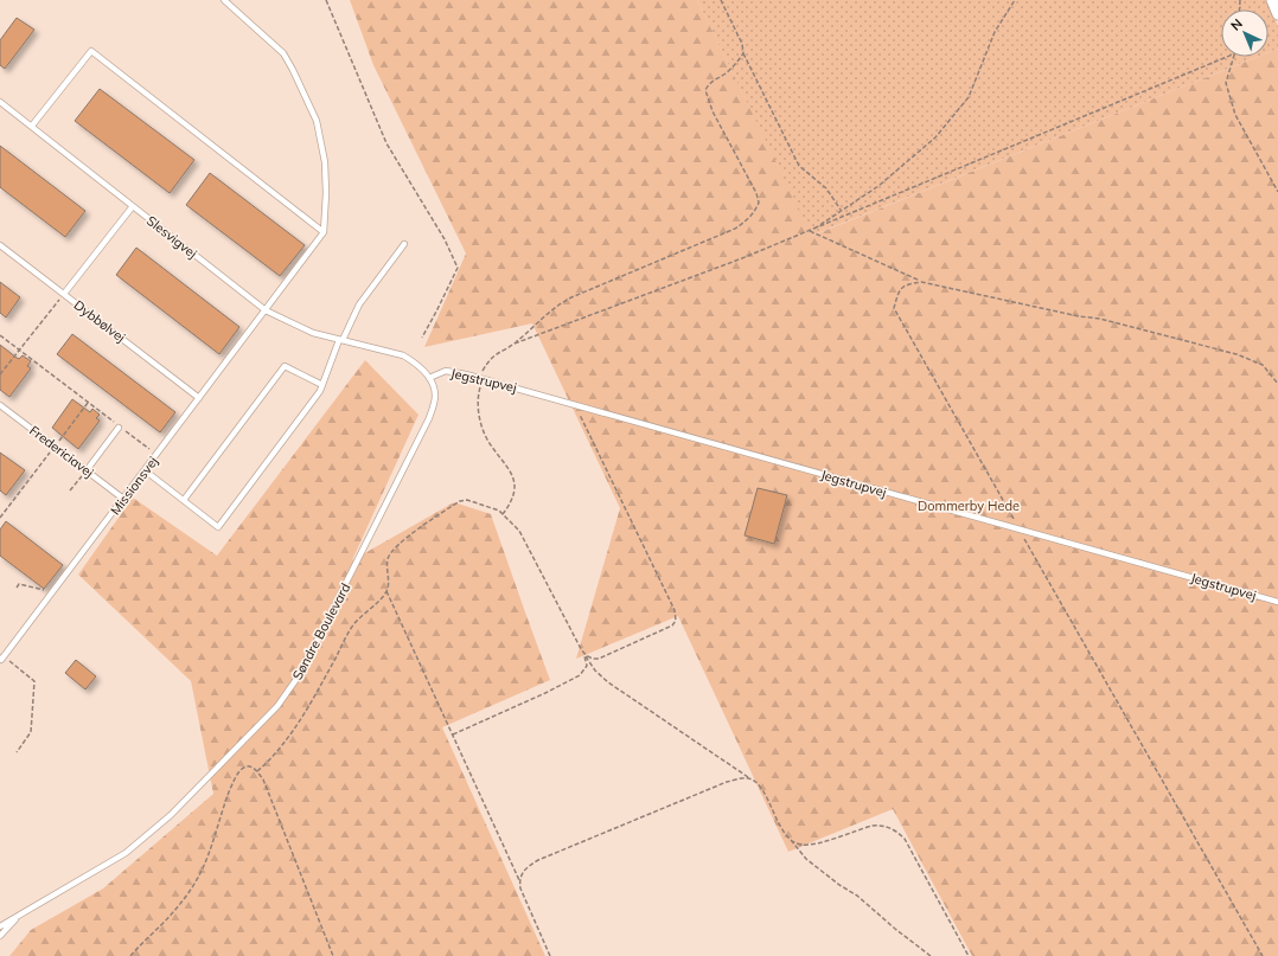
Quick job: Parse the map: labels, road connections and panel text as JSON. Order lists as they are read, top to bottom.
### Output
{
  "streets": {
    "lane": [
      "Slesvigvej",
      "Dybbølvej",
      "Jegstrupvej",
      "Fredericiavej",
      "Missionsvej",
      "Søndre Boulevard"
    ]
  },
  "crossings": [
    ["Slesvigvej", "Jegstrupvej"],
    ["Slesvigvej", "Missionsvej"],
    ["Slesvigvej", "Søndre Boulevard"],
    ["Dybbølvej", "Missionsvej"],
    ["Jegstrupvej", "Søndre Boulevard"],
    ["Fredericiavej", "Missionsvej"]
  ],
  "parks": ["Dommerby Hede"],
  "north": "top left"
}
